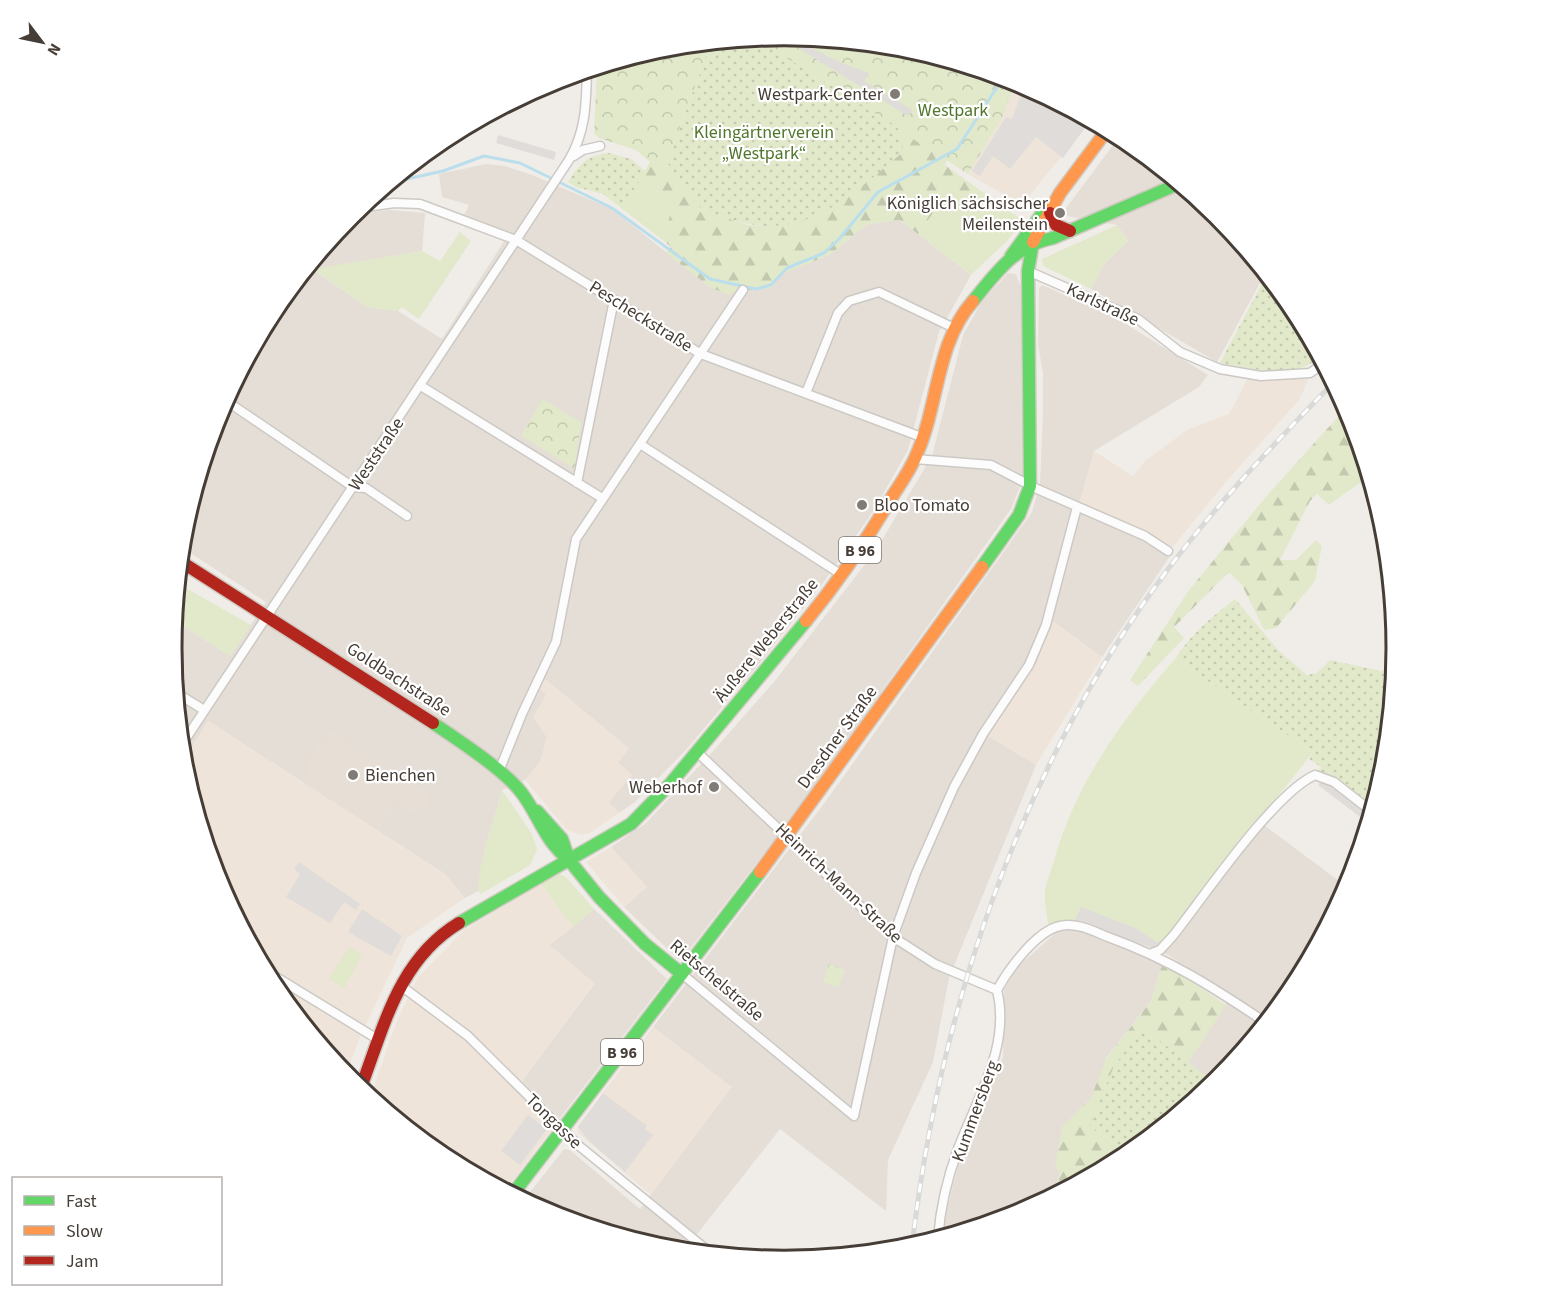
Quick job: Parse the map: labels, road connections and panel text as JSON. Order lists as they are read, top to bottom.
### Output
{
  "streets": {
    "main road": [
      "B 96",
      "Äußere Weberstraße",
      "Goldbachstraße",
      "Dresdner Straße",
      "Rietschelstraße"
    ],
    "street": [
      "Karlstraße",
      "Pescheckstraße",
      "Weststraße",
      "Heinrich-Mann-Straße",
      "Kummersberg",
      "Tongasse"
    ]
  },
  "crossings": [
    ["Karlstraße", "Dresdner Straße"],
    ["Pescheckstraße", "Weststraße"],
    ["Pescheckstraße", "Äußere Weberstraße"],
    ["Weststraße", "Goldbachstraße"],
    ["B 96", "Äußere Weberstraße"],
    ["B 96", "Dresdner Straße"],
    ["Äußere Weberstraße", "Goldbachstraße"],
    ["Äußere Weberstraße", "Dresdner Straße"],
    ["Äußere Weberstraße", "Heinrich-Mann-Straße"],
    ["Äußere Weberstraße", "Rietschelstraße"],
    ["Äußere Weberstraße", "Tongasse"],
    ["Goldbachstraße", "Rietschelstraße"],
    ["Dresdner Straße", "Heinrich-Mann-Straße"],
    ["Dresdner Straße", "Rietschelstraße"],
    ["Dresdner Straße", "Tongasse"],
    ["Heinrich-Mann-Straße", "Rietschelstraße"],
    ["Heinrich-Mann-Straße", "Kummersberg"]
  ],
  "parks": ["Westpark", "Kleingärtnerverein „Westpark“"],
  "places": [
    "Westpark-Center",
    "Königlich sächsischer Meilenstein",
    "Bloo Tomato",
    "Bienchen",
    "Weberhof"
  ],
  "legend": ["Fast", "Slow", "Jam"],
  "north": "bottom right"
}
